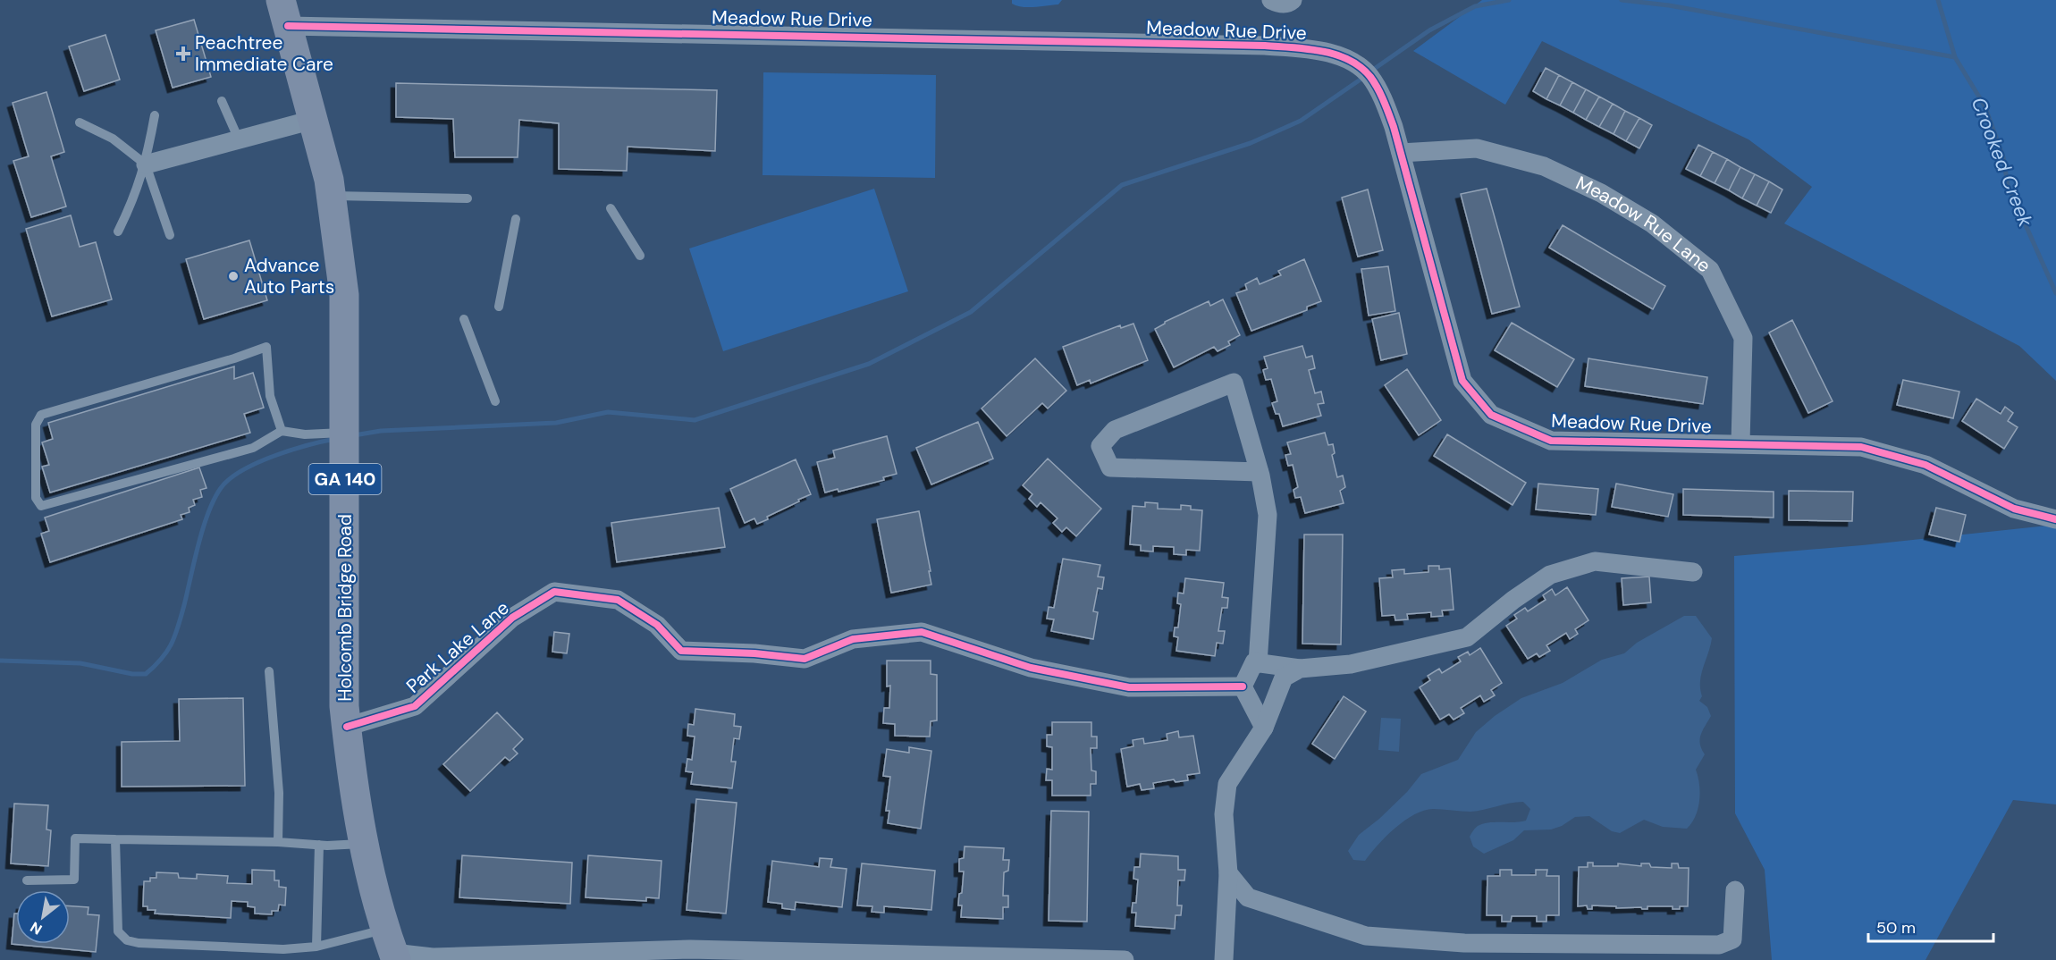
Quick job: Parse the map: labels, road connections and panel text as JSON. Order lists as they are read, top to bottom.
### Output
{
  "streets": {
    "main road": ["GA 140", "Holcomb Bridge Road"],
    "street": ["Meadow Rue Drive", "Meadow Rue Lane", "Park Lake Lane"]
  },
  "crossings": [
    ["Meadow Rue Drive", "Meadow Rue Lane"],
    ["Meadow Rue Drive", "Holcomb Bridge Road"],
    ["Holcomb Bridge Road", "Park Lake Lane"]
  ],
  "water": ["Crooked Creek"],
  "places": {
    "health": ["Peachtree Immediate Care"],
    "other": ["Advance Auto Parts"]
  },
  "scale_bar": "50 m",
  "north": "bottom left"
}
